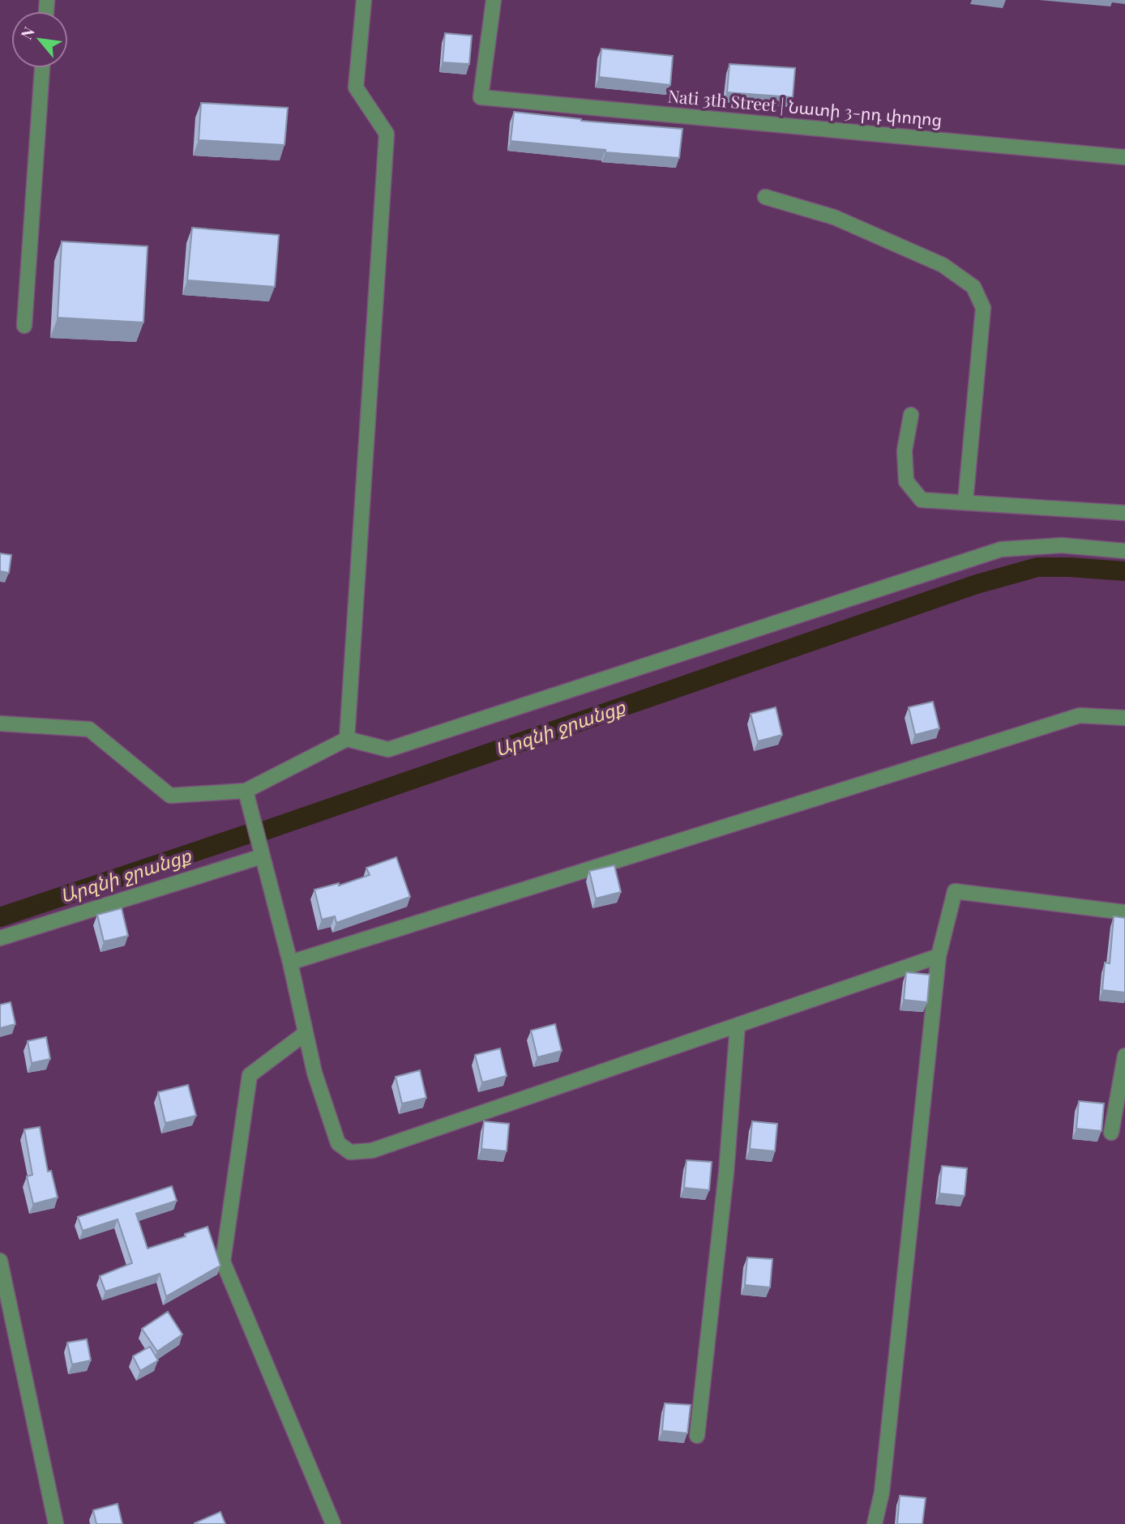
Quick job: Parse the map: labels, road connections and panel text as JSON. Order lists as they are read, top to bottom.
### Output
{
  "streets": {
    "street": ["Nati 3th Street | Նատի 3-րդ փողոց"]
  },
  "water": ["Արզնի ջրանցք"],
  "north": "top left"
}
